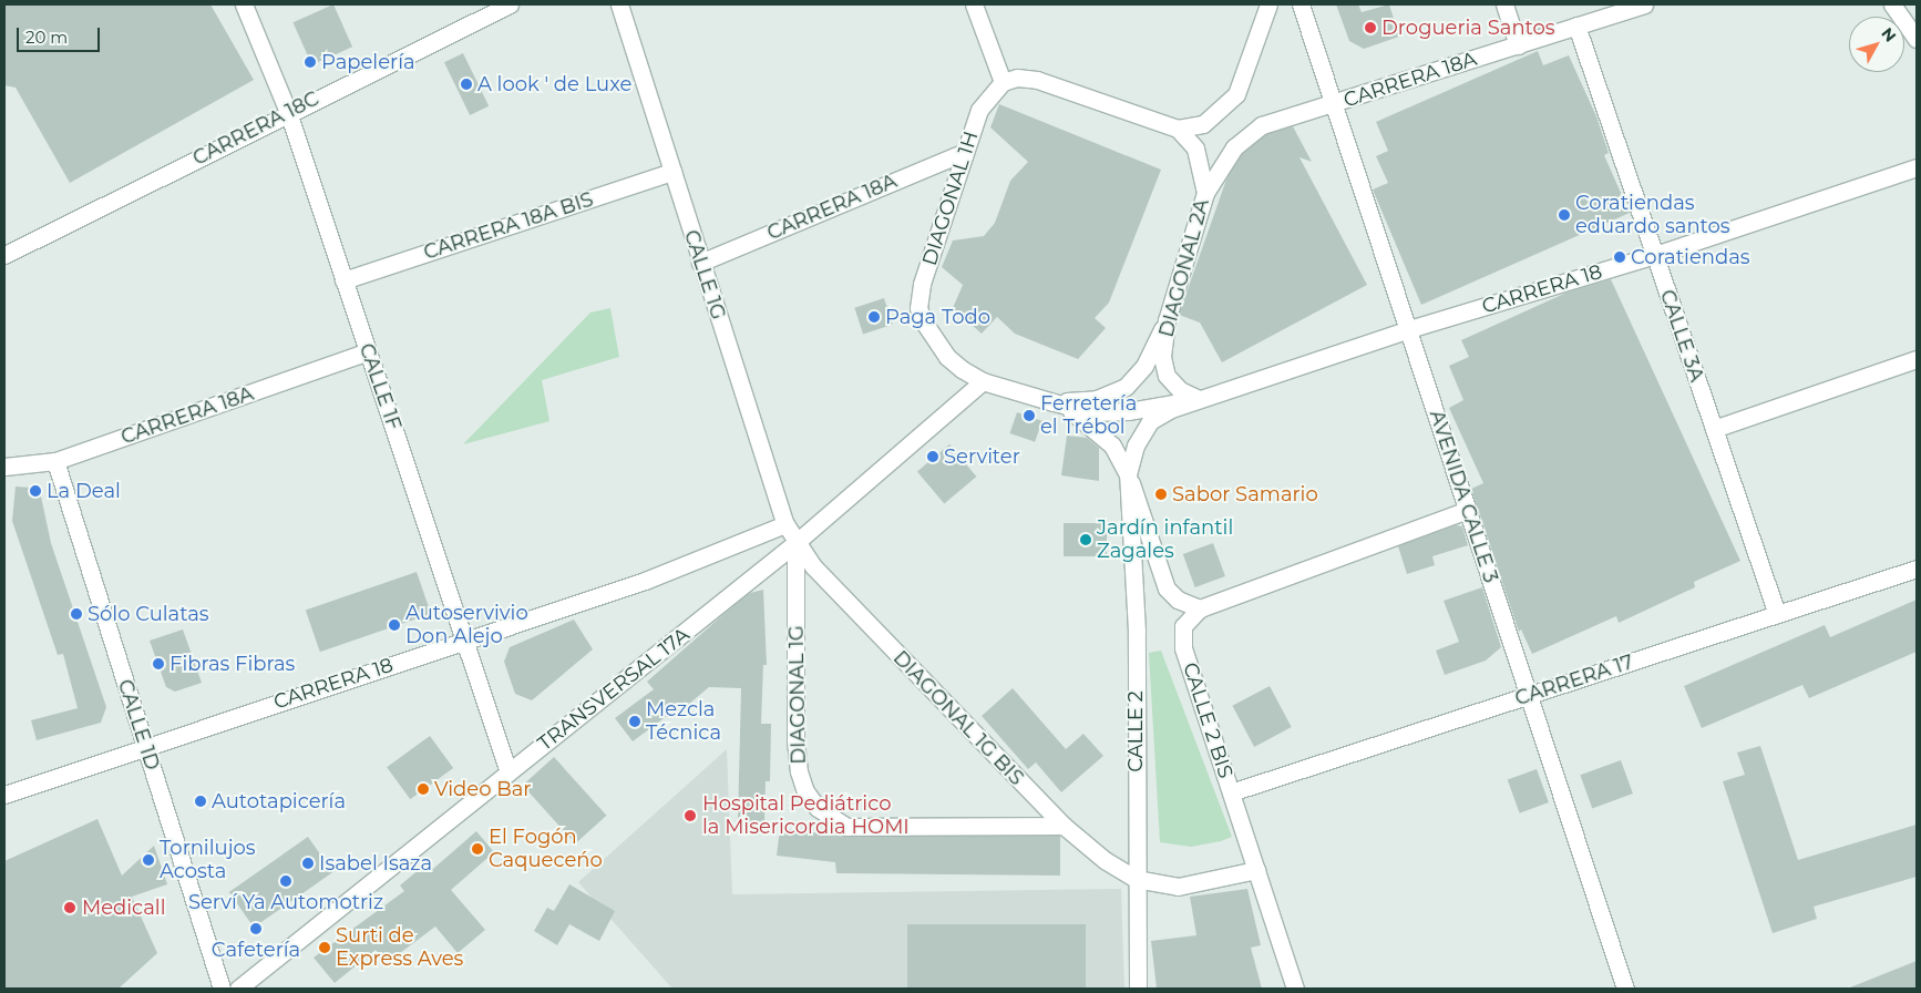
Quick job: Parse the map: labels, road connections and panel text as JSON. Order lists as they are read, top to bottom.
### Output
{
  "streets": {
    "street": [
      "CARRERA 18A",
      "CARRERA 18C",
      "DIAGONAL 1H",
      "CARRERA 18A BIS",
      "DIAGONAL 2A",
      "CALLE 1G",
      "CARRERA 18",
      "CALLE 3A",
      "CALLE 1F",
      "AVENIDA CALLE 3",
      "CARRERA 17",
      "TRANSVERSAL 17A",
      "DIAGONAL 1G",
      "DIAGONAL 1G BIS",
      "CALLE 2 BIS",
      "CALLE 1D",
      "CALLE 2"
    ]
  },
  "crossings": [
    ["CARRERA 18A", "DIAGONAL 1H"],
    ["CARRERA 18A", "DIAGONAL 2A"],
    ["CARRERA 18A", "CALLE 1G"],
    ["CARRERA 18A", "CALLE 3A"],
    ["CARRERA 18A", "CALLE 1F"],
    ["CARRERA 18A", "AVENIDA CALLE 3"],
    ["CARRERA 18A", "CALLE 1D"],
    ["CARRERA 18C", "CALLE 1F"],
    ["DIAGONAL 1H", "CARRERA 18"],
    ["CARRERA 18A BIS", "CALLE 1G"],
    ["CARRERA 18A BIS", "CALLE 1F"],
    ["DIAGONAL 2A", "CARRERA 18"],
    ["CALLE 1G", "CARRERA 18"],
    ["CALLE 1G", "TRANSVERSAL 17A"],
    ["CALLE 1G", "DIAGONAL 1G"],
    ["CALLE 1G", "DIAGONAL 1G BIS"],
    ["CARRERA 18", "CALLE 3A"],
    ["CARRERA 18", "CALLE 1F"],
    ["CARRERA 18", "AVENIDA CALLE 3"],
    ["CARRERA 18", "TRANSVERSAL 17A"],
    ["CARRERA 18", "CALLE 1D"],
    ["CARRERA 18", "CALLE 2"],
    ["CALLE 3A", "CARRERA 17"],
    ["CALLE 1F", "TRANSVERSAL 17A"],
    ["AVENIDA CALLE 3", "CARRERA 17"],
    ["CARRERA 17", "CALLE 2 BIS"],
    ["TRANSVERSAL 17A", "DIAGONAL 1G"],
    ["TRANSVERSAL 17A", "DIAGONAL 1G BIS"],
    ["DIAGONAL 1G", "DIAGONAL 1G BIS"],
    ["DIAGONAL 1G BIS", "CALLE 2 BIS"],
    ["DIAGONAL 1G BIS", "CALLE 2"]
  ],
  "places": [
    "Drogueria Santos",
    "Papelería",
    "A look ' de Luxe",
    "Coratiendas eduardo santos",
    "Coratiendas",
    "Paga Todo",
    "Ferretería el Trébol",
    "Serviter",
    "La Deal",
    "Sabor Samario",
    "Jardín infantil Zagales",
    "Sólo Culatas",
    "Autoservivio Don Alejo",
    "Fibras Fibras",
    "Mezcla Técnica",
    "Video Bar",
    "Autotapicería",
    "Hospital Pediátrico la Misericordia HOMI",
    "El Fogón Caqueceńo",
    "Tornilujos Acosta",
    "Isabel Isaza",
    "Serví Ya Automotriz",
    "Medicall",
    "Cafetería",
    "Surti de Express Aves"
  ],
  "scale_bar": "20 m",
  "north": "top right"
}
